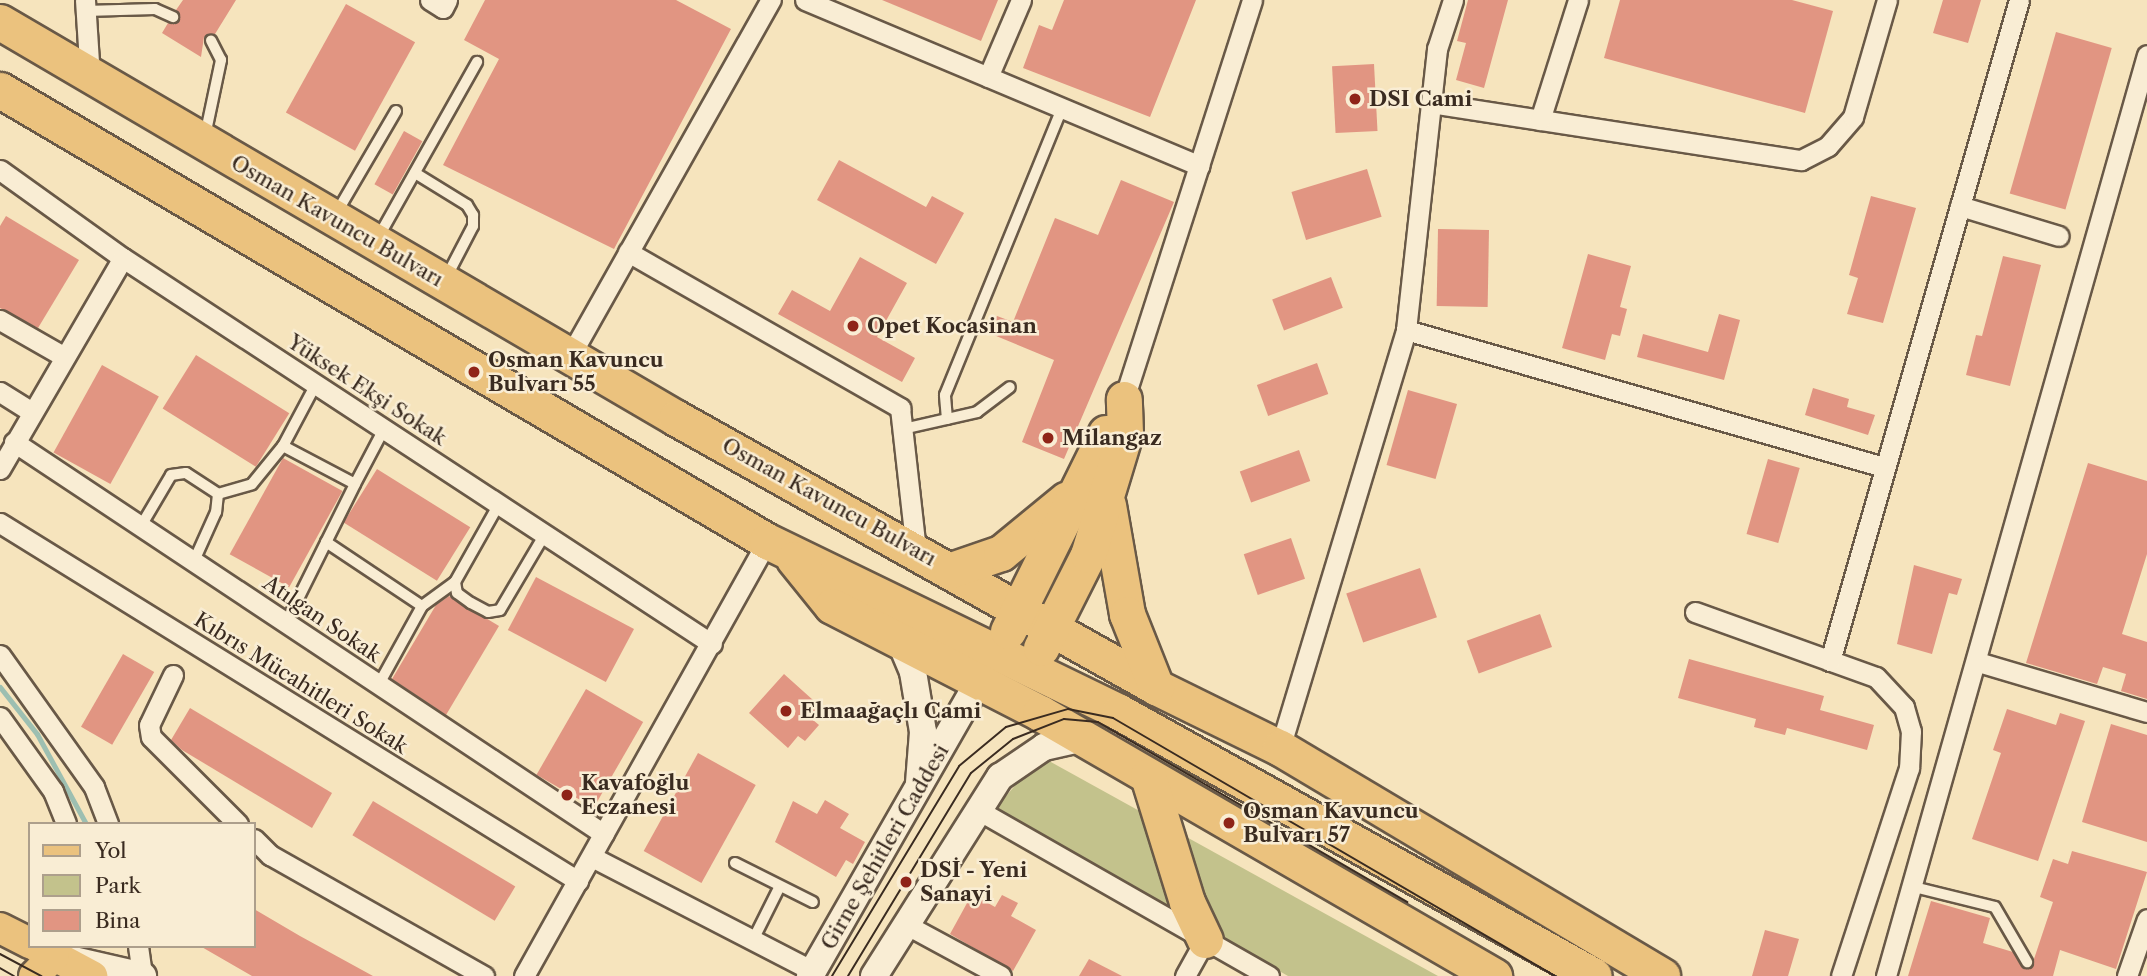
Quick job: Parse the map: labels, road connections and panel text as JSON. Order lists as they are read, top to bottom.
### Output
{
  "streets": {
    "highway": ["Osman Kavuncu Bulvarı"],
    "street": [
      "Yüksek Ekşi Sokak",
      "Atılgan Sokak",
      "Kıbrıs Mücahitleri Sokak",
      "Girne Şehitleri Caddesi"
    ]
  },
  "places": [
    "DSI Cami",
    "Opet Kocasinan",
    "Osman Kavuncu Bulvarı 55",
    "Milangaz",
    "Elmaağaçlı Cami",
    "Kavafoğlu Eczanesi",
    "Osman Kavuncu Bulvarı 57",
    "DSİ - Yeni Sanayi"
  ],
  "legend": ["Yol", "Park", "Bina"]
}
